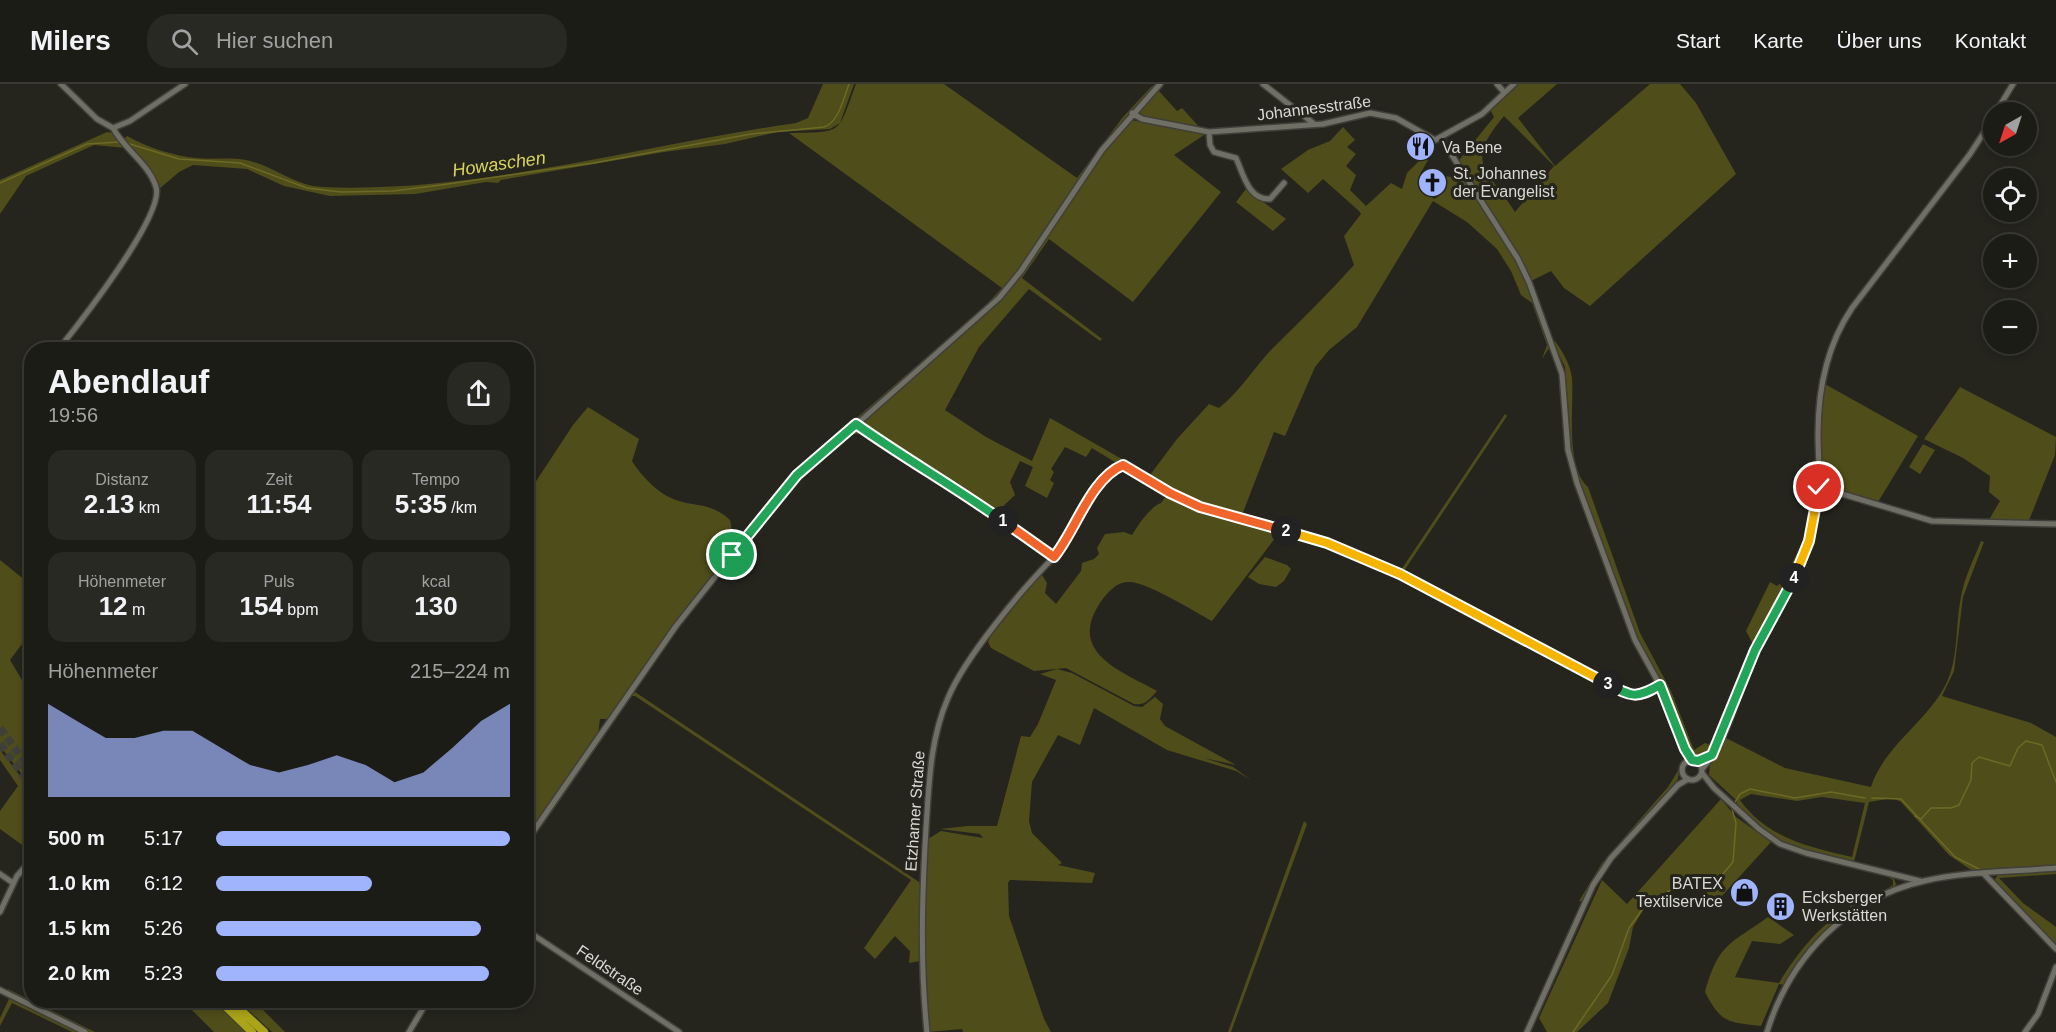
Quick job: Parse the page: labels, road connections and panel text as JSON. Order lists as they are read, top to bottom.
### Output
{
  "streets": {
    "street": ["Johannesstraße", "Etzhamer Straße", "Feldstraße"]
  },
  "water": ["Howaschen"],
  "places": {
    "restaurant": ["Va Bene"],
    "church": ["St. Johannes der Evangelist"],
    "shop": ["BATEX Textilservice"],
    "building": ["Ecksberger Werkstätten"]
  },
  "north": "bottom left",
  "page": {
    "header": "Milers",
    "search": "Hier suchen",
    "nav": [
      "Start",
      "Karte",
      "Über uns",
      "Kontakt"
    ],
    "map_buttons": ["+", "−"],
    "heading": ["Abendlauf", "19:56"],
    "stats": [
      ["Distanz", "2.13 km"],
      ["Zeit", "11:54"],
      ["Tempo", "5:35 /km"],
      ["Höhenmeter", "12 m"],
      ["Puls", "154 bpm"],
      ["kcal", "130"]
    ],
    "pins": [
      "1",
      "2",
      "4",
      "3"
    ],
    "chart": ["Höhenmeter", "215–224 m"],
    "list": [
      {
        "name": "500 m",
        "note": "5:17"
      },
      {
        "name": "1.0 km",
        "note": "6:12"
      },
      {
        "name": "1.5 km",
        "note": "5:26"
      },
      {
        "name": "2.0 km",
        "note": "5:23"
      }
    ]
  }
}
